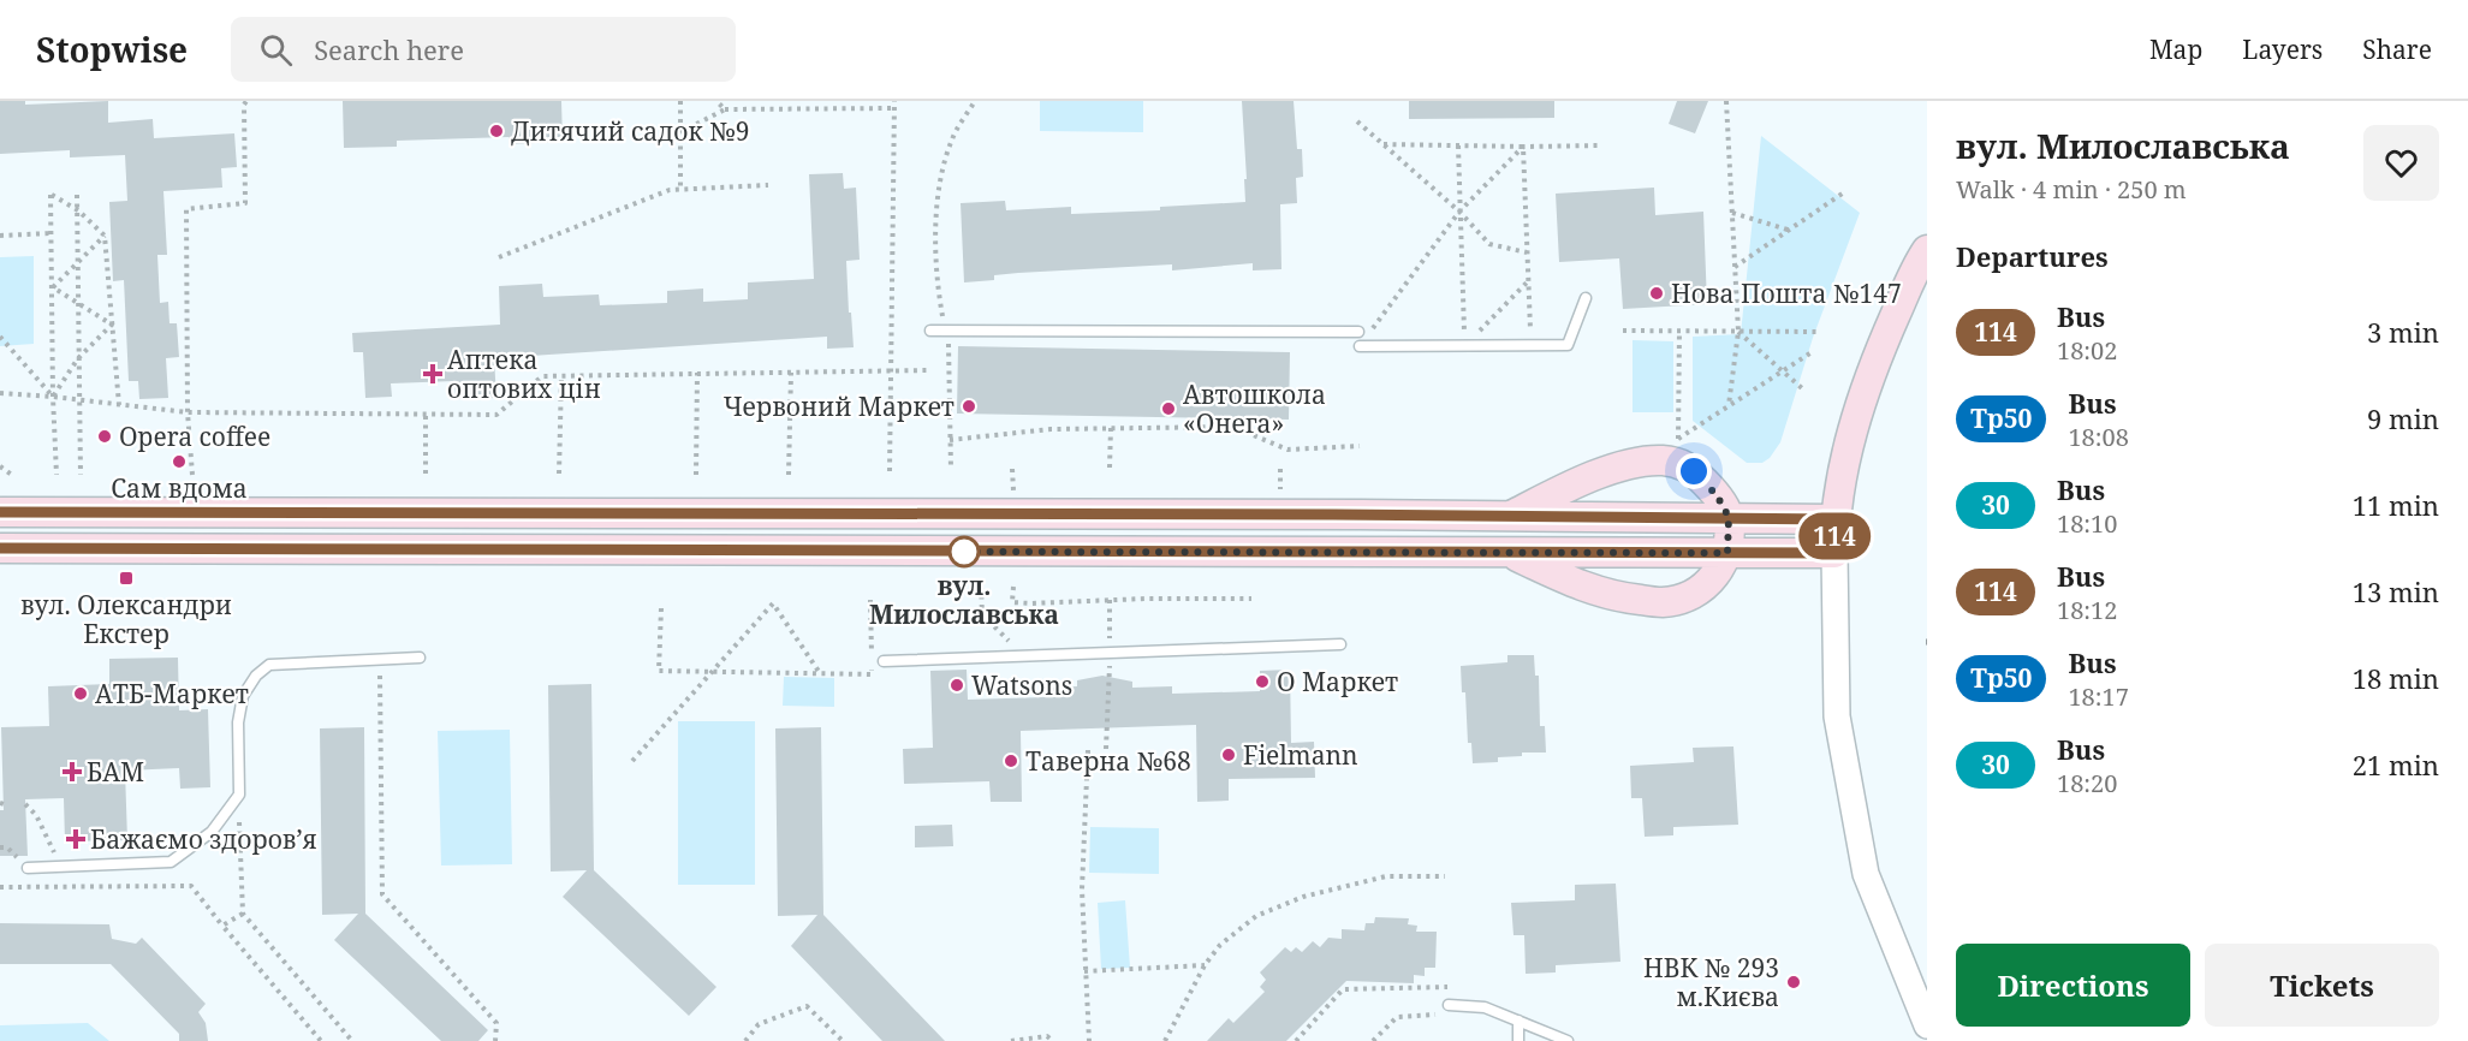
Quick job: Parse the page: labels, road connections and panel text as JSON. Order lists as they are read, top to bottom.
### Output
{
  "places": {
    "other": [
      "Дитячий садок №9",
      "Нова Пошта №147",
      "Червоний Маркет",
      "Автошкола «Онега»",
      "Opera coffee",
      "Сам вдома",
      "вул. Милославська",
      "О Маркет",
      "Watsons",
      "АТБ-Маркет",
      "Fielmann",
      "Таверна №68",
      "НВК № 293 м.Києва"
    ],
    "health": ["Аптека оптових цін", "БАМ", "Бажаємо здоровʼя"],
    "transit": ["вул. Олександри Екстер"]
  },
  "lines": ["bus line 114"],
  "page": {
    "header": "Stopwise",
    "search": "Search here",
    "nav": ["Map", "Layers", "Share"],
    "on_map": "114",
    "heading": [
      ["вул. Милославська", "Walk · 4 min · 250 m"],
      "Departures"
    ],
    "list": [
      {
        "mark": "114",
        "name": "Bus",
        "note": "18:02",
        "value": "3 min"
      },
      {
        "mark": "Тр50",
        "name": "Bus",
        "note": "18:08",
        "value": "9 min"
      },
      {
        "mark": "30",
        "name": "Bus",
        "note": "18:10",
        "value": "11 min"
      },
      {
        "mark": "114",
        "name": "Bus",
        "note": "18:12",
        "value": "13 min"
      },
      {
        "mark": "Тр50",
        "name": "Bus",
        "note": "18:17",
        "value": "18 min"
      },
      {
        "mark": "30",
        "name": "Bus",
        "note": "18:20",
        "value": "21 min"
      }
    ],
    "buttons": ["Directions", "Tickets"]
  }
}
